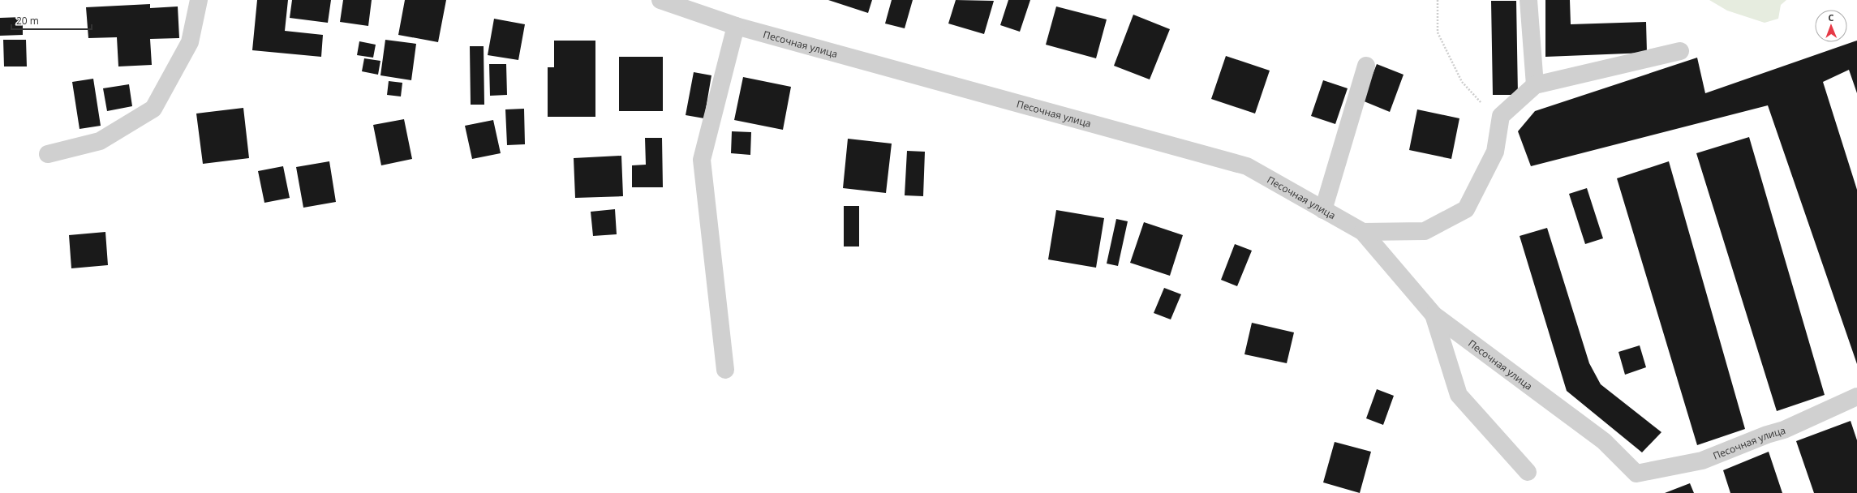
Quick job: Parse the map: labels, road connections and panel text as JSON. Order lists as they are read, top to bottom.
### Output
{
  "streets": {
    "street": ["Песочная улица"]
  },
  "scale_bar": "20 m",
  "north": "top"
}
